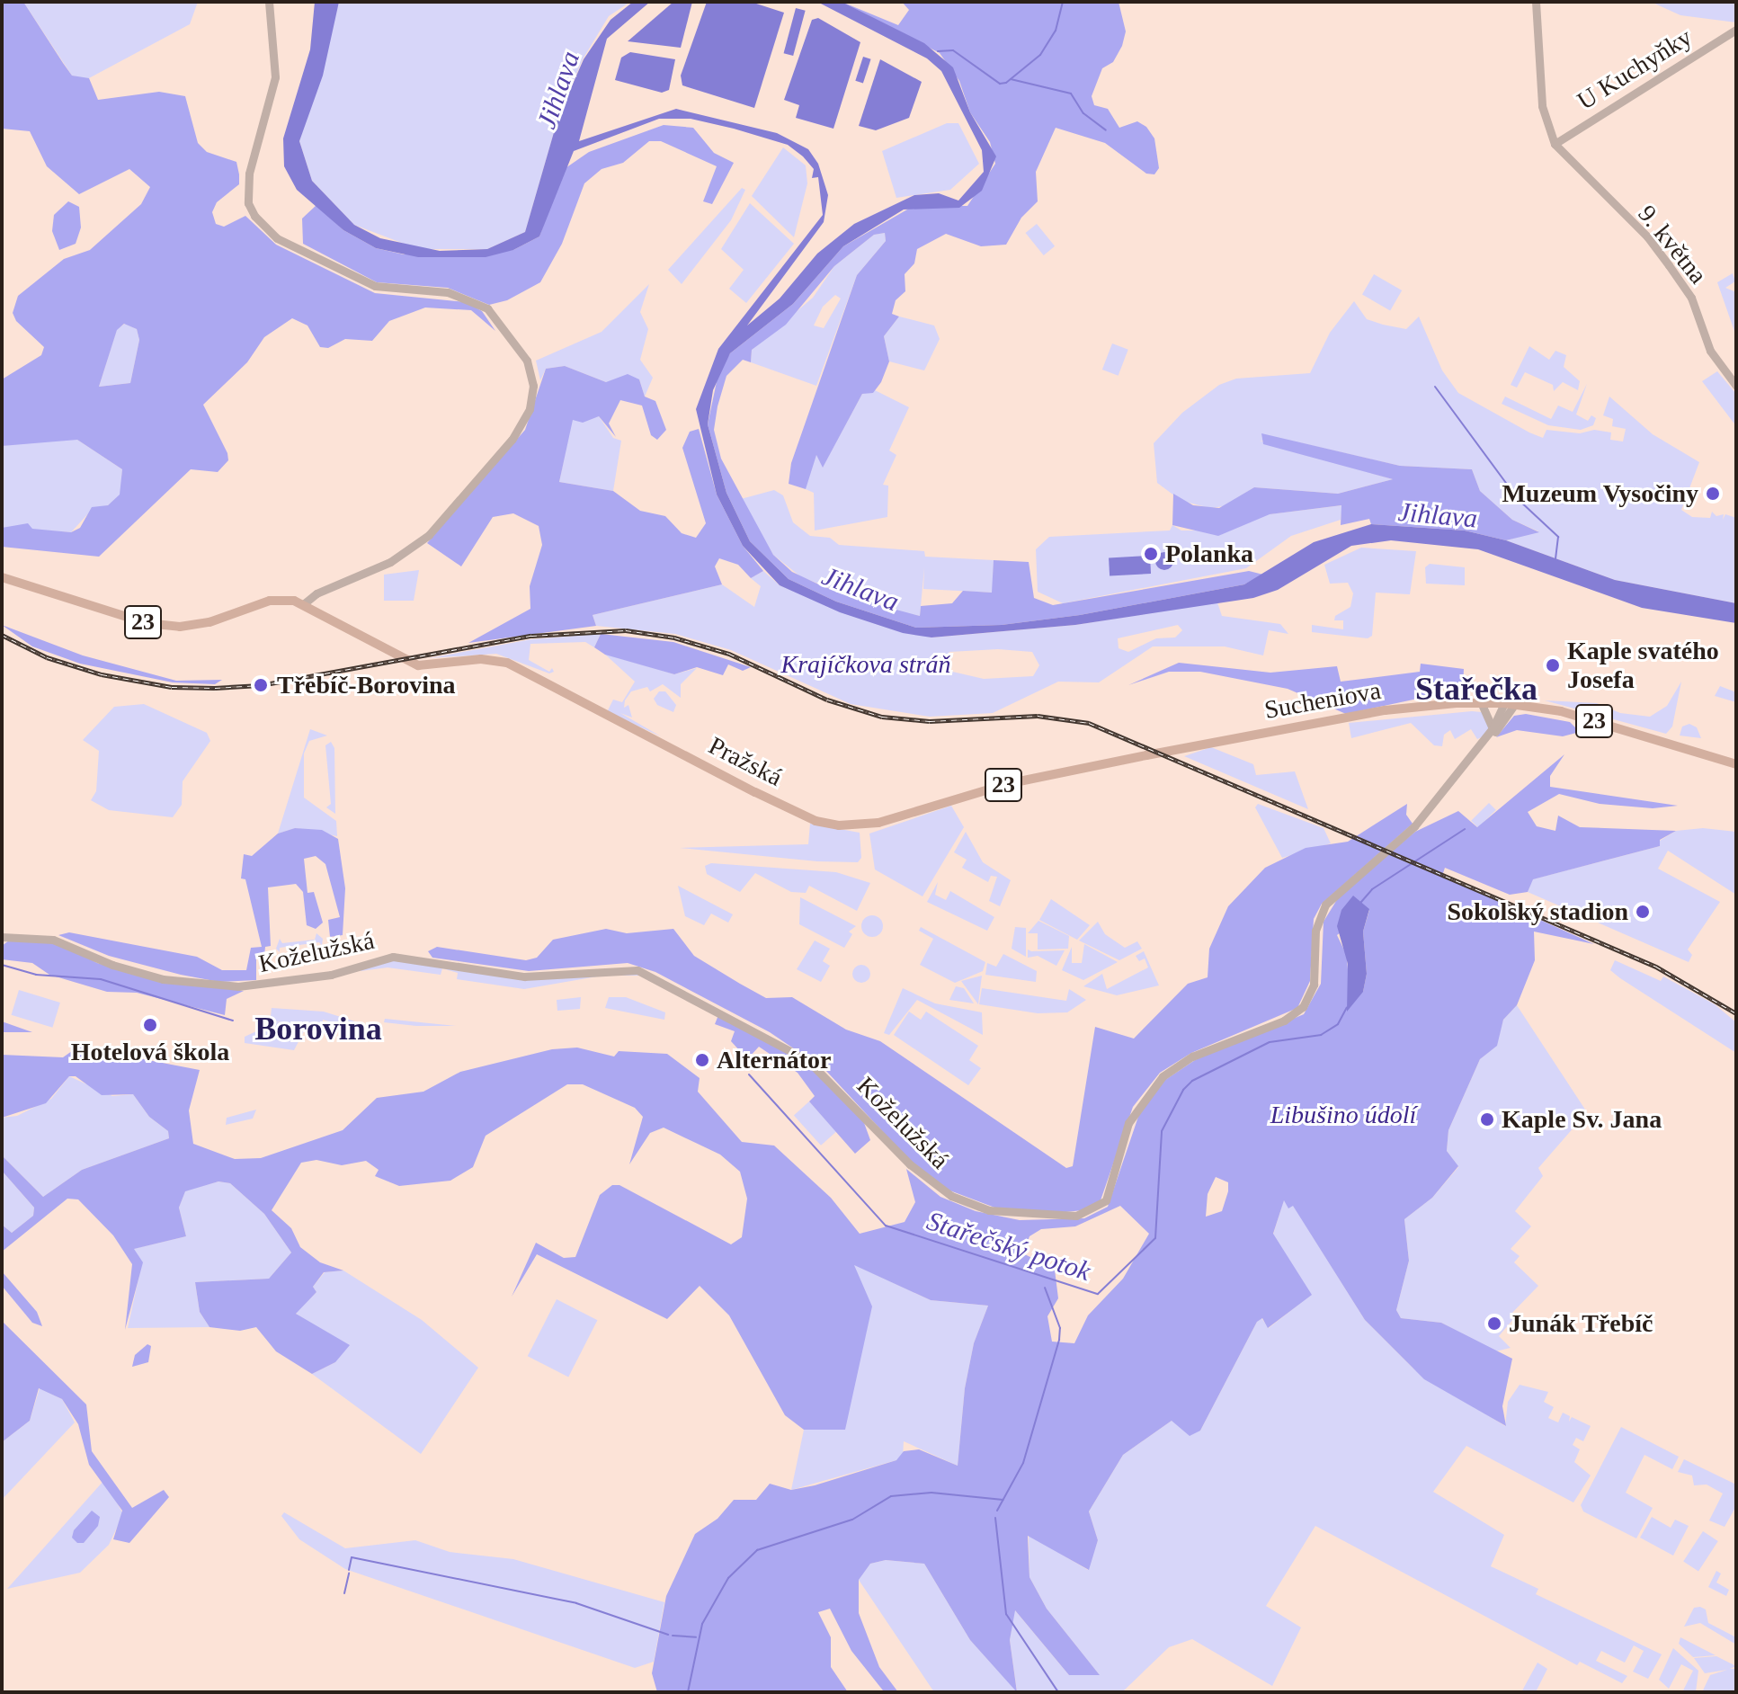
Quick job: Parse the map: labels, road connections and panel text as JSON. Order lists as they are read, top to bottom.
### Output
{
  "streets": {
    "main road": [
      "U Kuchyňky",
      "9. května",
      "23",
      "Sucheniova",
      "Pražská",
      "Koželužská"
    ]
  },
  "crossings": [
    ["U Kuchyňky", "9. května"],
    ["Sucheniova", "Pražská"]
  ],
  "districts": ["Stařečka", "Borovina"],
  "water": ["Jihlava", "Stařečský potok"],
  "parks": ["Krajíčkova stráň", "Libušino údolí"],
  "places": [
    "Muzeum Vysočiny",
    "Polanka",
    "Kaple svatého Josefa",
    "Třebíč-Borovina",
    "Sokolský stadion",
    "Hotelová škola",
    "Alternátor",
    "Kaple Sv. Jana",
    "Junák Třebíč"
  ]
}
